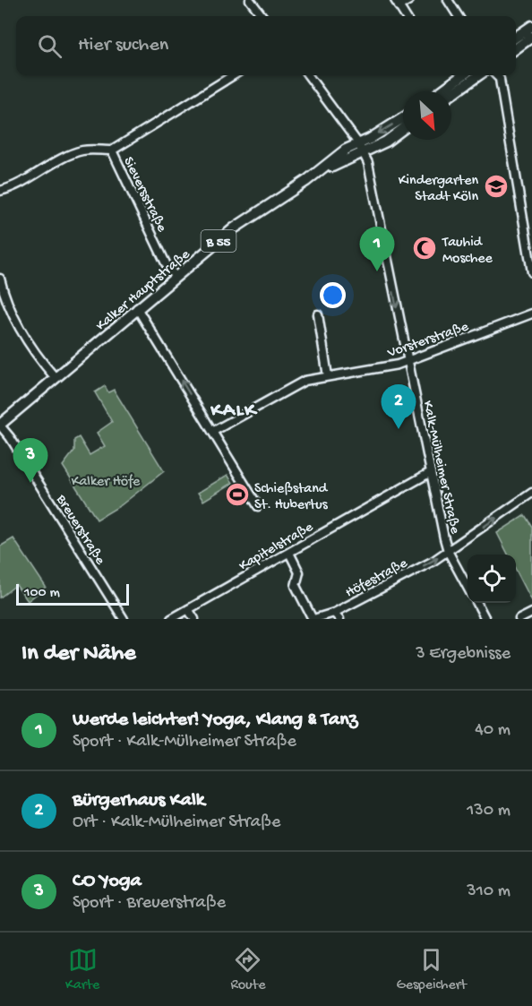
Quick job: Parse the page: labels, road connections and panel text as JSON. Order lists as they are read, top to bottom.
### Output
{
  "streets": {
    "main road": ["B 55", "Kalker Hauptstraße"],
    "street": [
      "Sieversstraße",
      "Vorsterstraße",
      "Kalk-Mülheimer Straße",
      "Breuerstraße",
      "Kapitelstraße",
      "Höfestraße"
    ]
  },
  "crossings": [
    ["Sieversstraße", "Kalker Hauptstraße"],
    ["Kalker Hauptstraße", "Kalk-Mülheimer Straße"],
    ["Kalker Hauptstraße", "Breuerstraße"],
    ["Vorsterstraße", "Kalk-Mülheimer Straße"],
    ["Kalk-Mülheimer Straße", "Kapitelstraße"],
    ["Kalk-Mülheimer Straße", "Höfestraße"]
  ],
  "one_way": ["Kalk-Mülheimer Straße", "Höfestraße"],
  "districts": ["KALK"],
  "parks": ["Kalker Höfe"],
  "places": {
    "school or university": ["Kindergarten Stadt Köln"],
    "mosque": ["Tauhid Moschee"],
    "sports": ["Schießstand St. Hubertus"]
  },
  "scale_bar": "100 m",
  "north": "bottom right",
  "page": {
    "search": "Hier suchen",
    "pins": ["1", "2", "3"],
    "scale": "100 m",
    "heading": ["In der Nähe", "3 Ergebnisse"],
    "list": [
      {
        "mark": "1",
        "name": "Werde leichter! Yoga, Klang & Tanz",
        "note": "Sport · Kalk-Mülheimer Straße",
        "value": "40 m"
      },
      {
        "mark": "2",
        "name": "Bürgerhaus Kalk",
        "note": "Ort · Kalk-Mülheimer Straße",
        "value": "130 m"
      },
      {
        "mark": "3",
        "name": "CO Yoga",
        "note": "Sport · Breuerstraße",
        "value": "310 m"
      }
    ],
    "nav": ["Karte", "Route", "Gespeichert"]
  }
}
